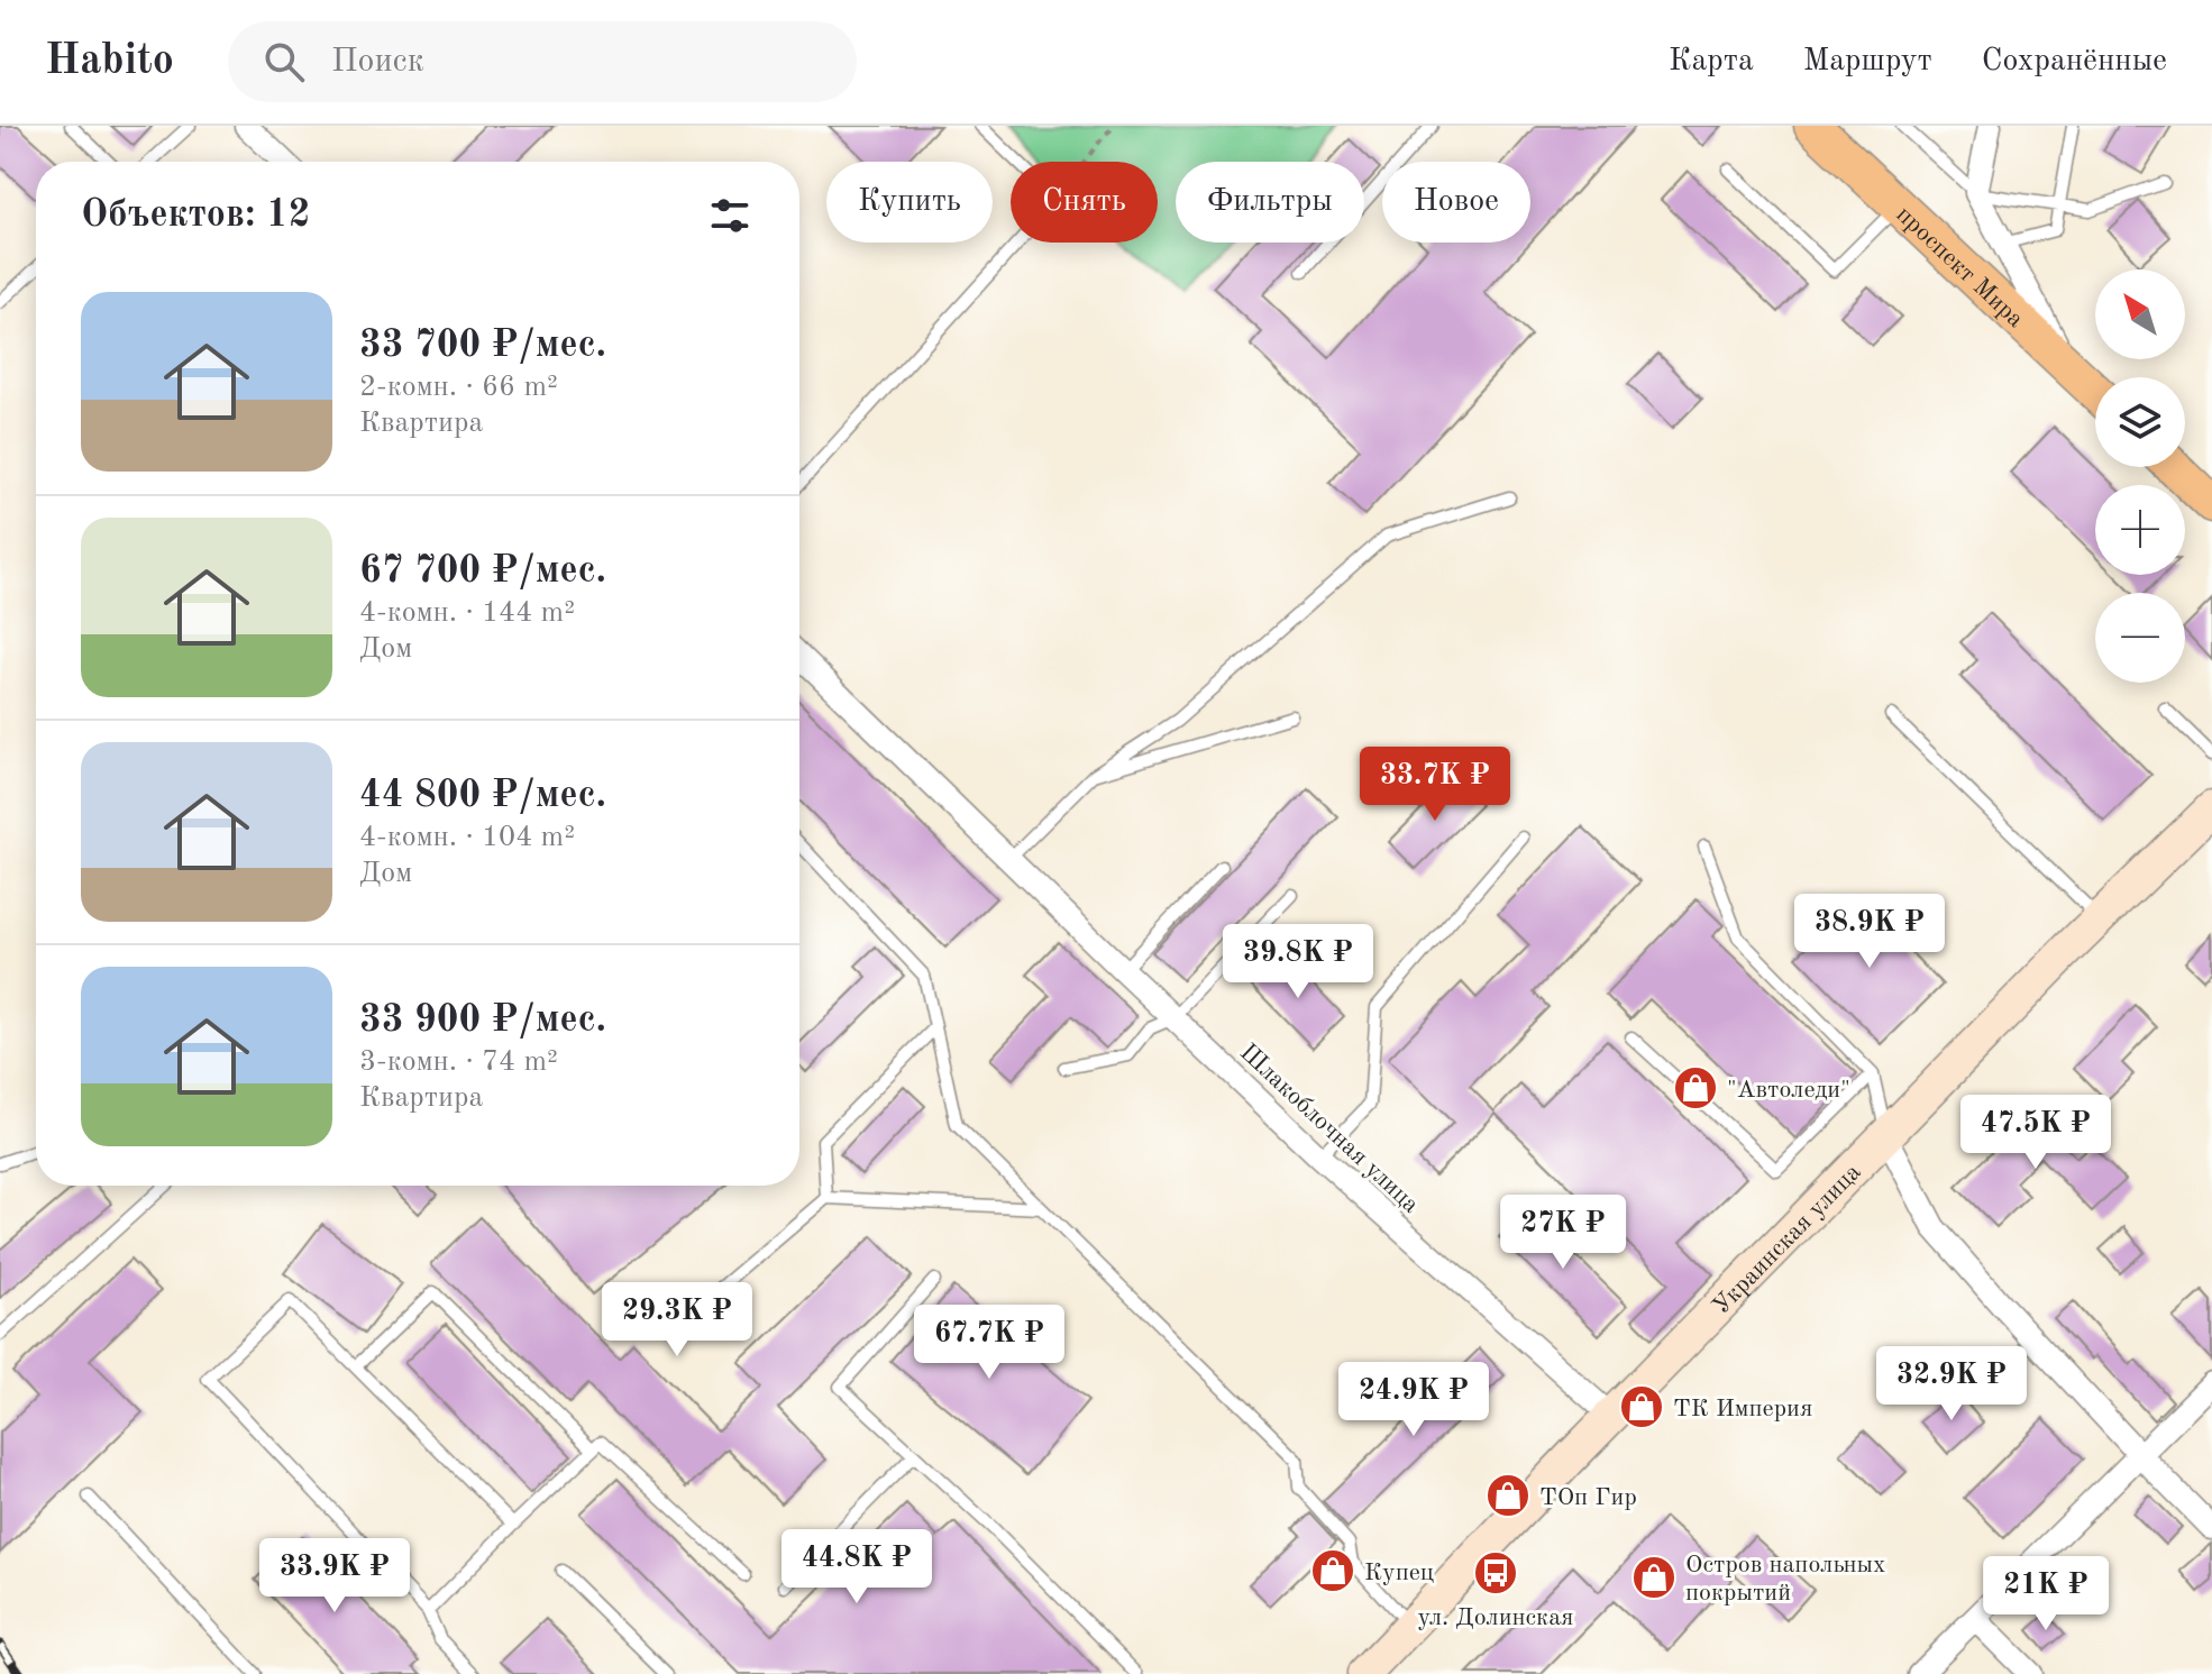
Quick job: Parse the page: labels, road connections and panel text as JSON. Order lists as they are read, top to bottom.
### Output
{
  "streets": {
    "main road": ["проспект Мира", "Украинская улица"],
    "street": ["Шлакоблочная улица"]
  },
  "crossings": [
    ["Шлакоблочная улица", "Украинская улица"]
  ],
  "places": {
    "shop": [
      "\"Автоледи\"",
      "ТК Империя",
      "ТОп Гир",
      "Купец",
      "Остров напольных покрытий"
    ],
    "bus stop": ["ул. Долинская"]
  },
  "north": "top left",
  "page": {
    "header": "Habito",
    "search": "Поиск",
    "nav": ["Карта", "Маршрут", "Сохранённые"],
    "chip": [
      "Купить",
      "Снять",
      "Фильтры",
      "Новое"
    ],
    "heading": "Объектов: 12",
    "map_buttons": ["+", "−"],
    "list": [
      {
        "name": "33 700 ₽/мес.",
        "note": "2-комн. · 66 m² · Квартира"
      },
      {
        "name": "67 700 ₽/мес.",
        "note": "4-комн. · 144 m² · Дом"
      },
      {
        "name": "44 800 ₽/мес.",
        "note": "4-комн. · 104 m² · Дом"
      },
      {
        "name": "33 900 ₽/мес.",
        "note": "3-комн. · 74 m² · Квартира"
      }
    ],
    "price": [
      "33.7K ₽",
      "38.9K ₽",
      "39.8K ₽",
      "47.5K ₽",
      "27K ₽",
      "29.3K ₽",
      "67.7K ₽",
      "32.9K ₽",
      "24.9K ₽",
      "44.8K ₽",
      "33.9K ₽",
      "21K ₽"
    ]
  }
}
